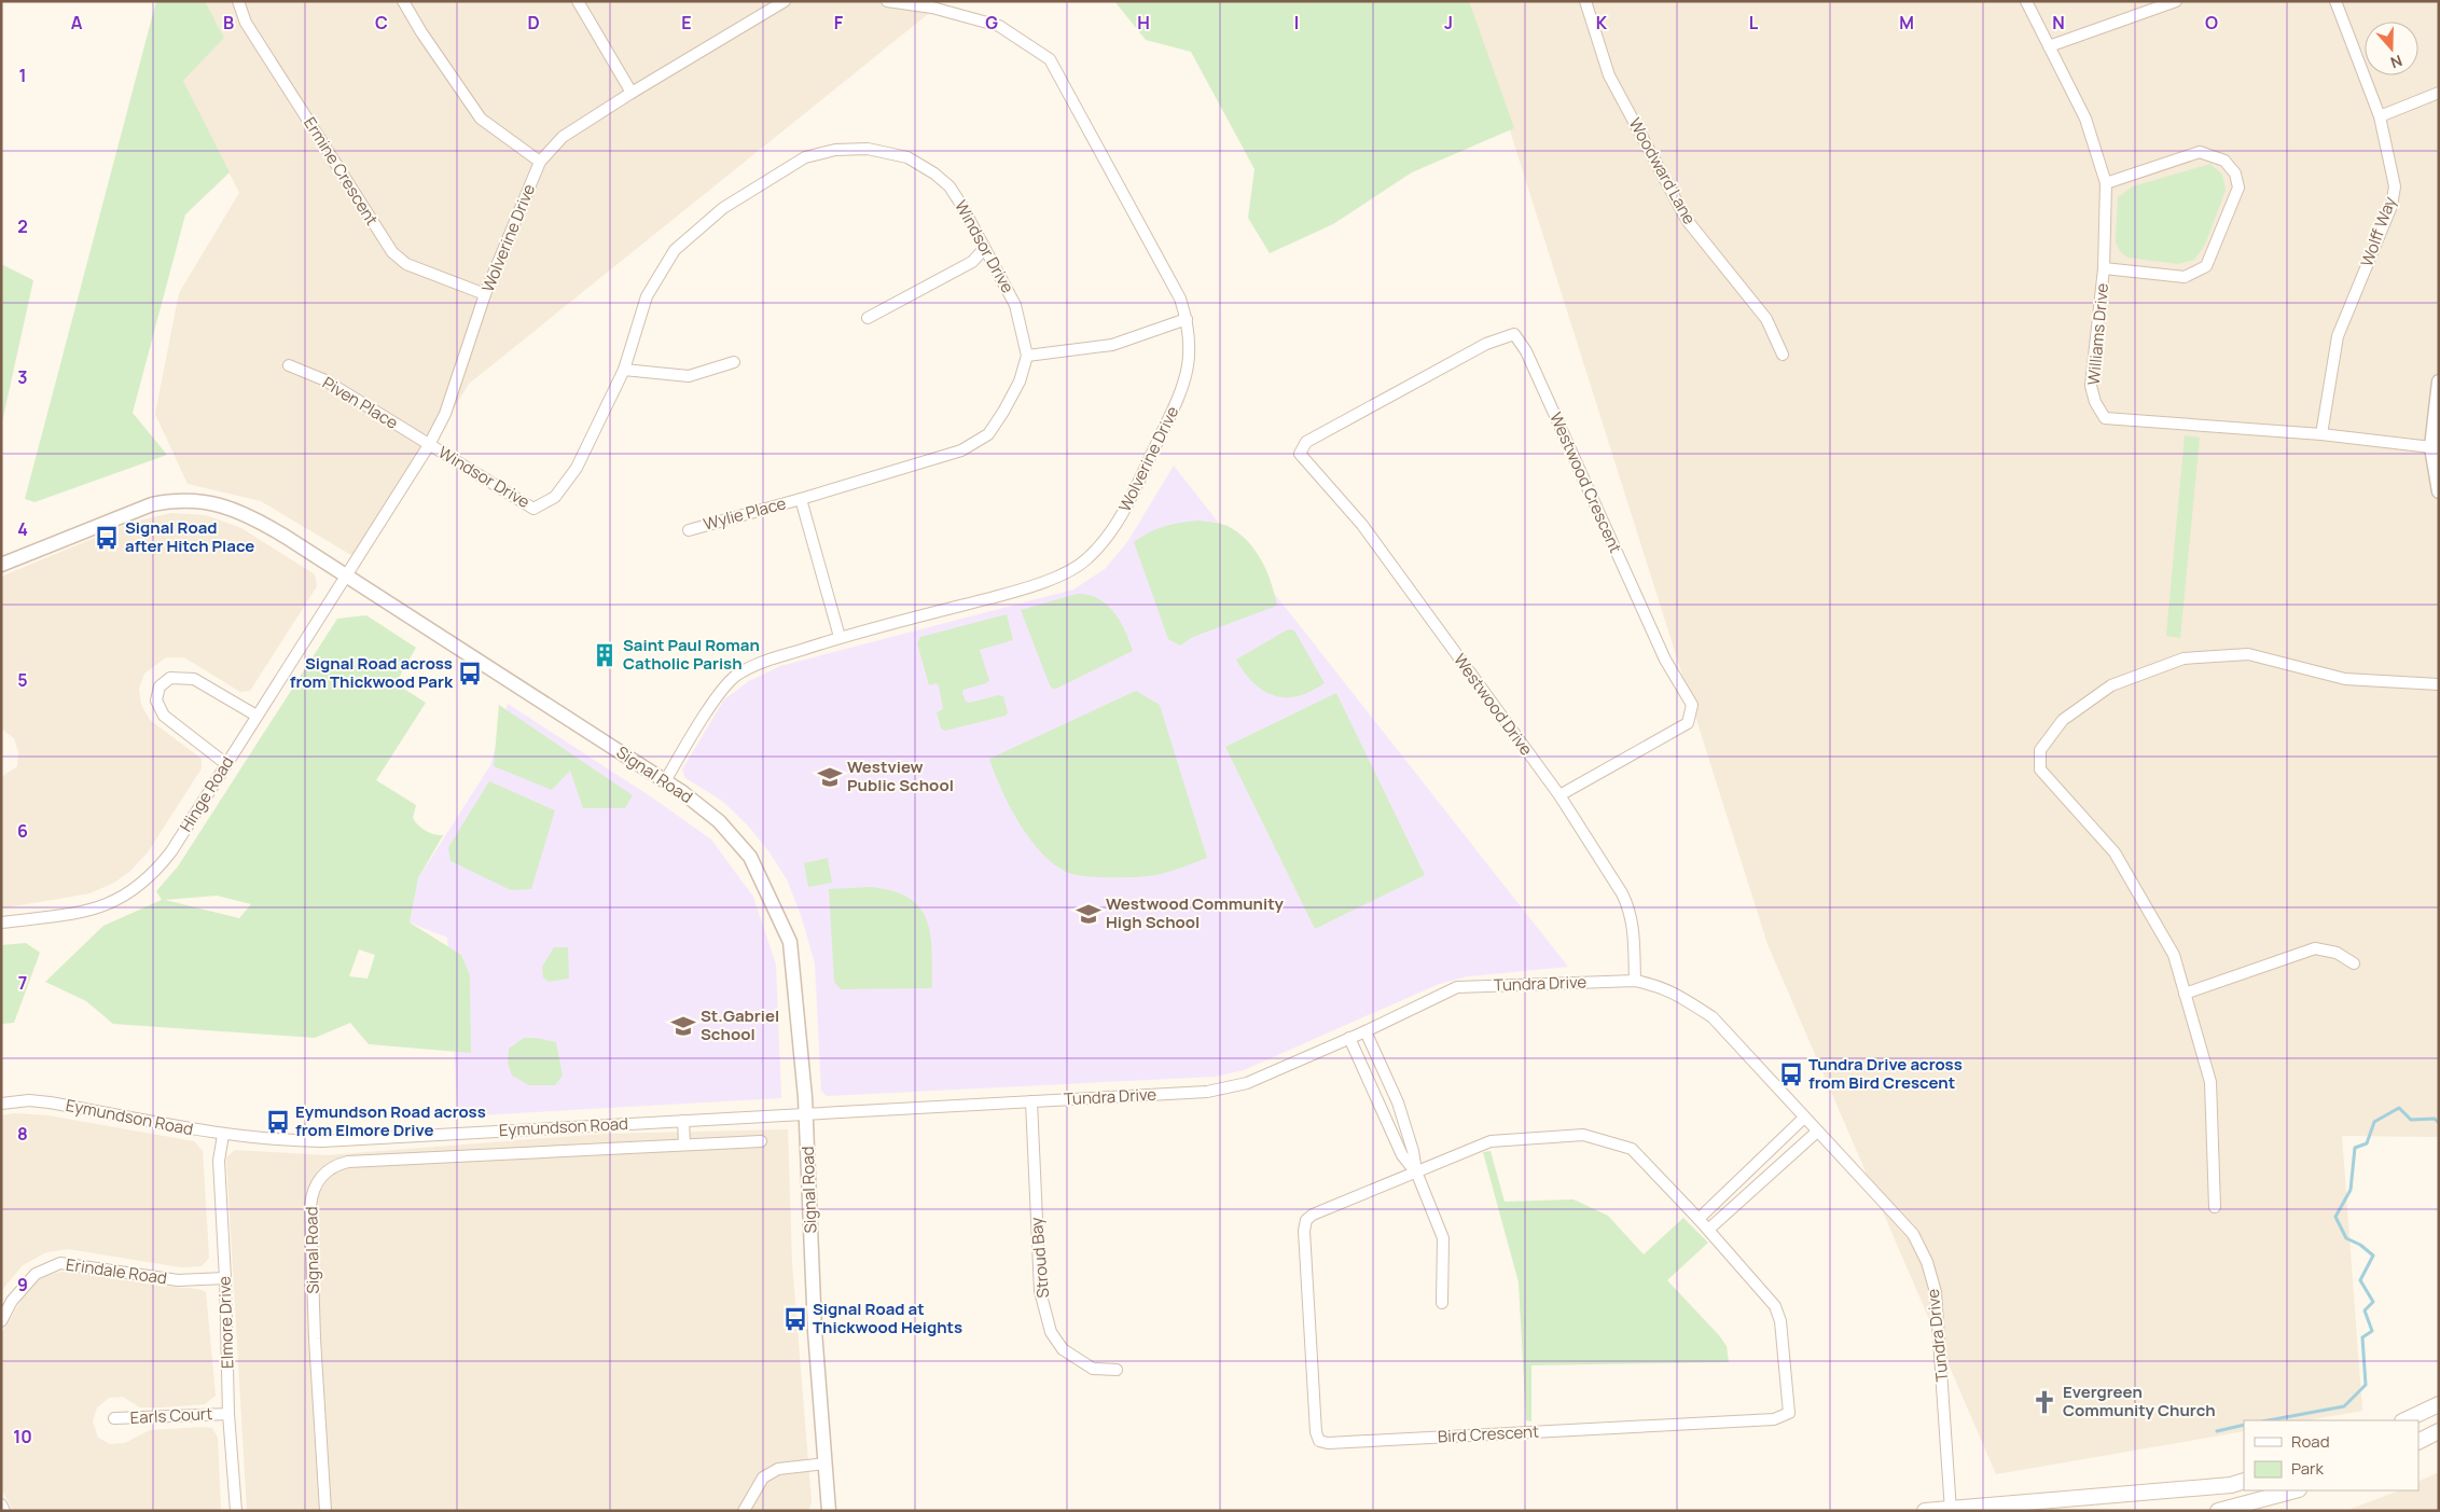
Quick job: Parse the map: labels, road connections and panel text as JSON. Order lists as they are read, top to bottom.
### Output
{
  "streets": {
    "street": [
      "Ermine Crescent",
      "Woodward Lane",
      "Wolff Way",
      "Wolverine Drive",
      "Windsor Drive",
      "Williams Drive",
      "Piven Place",
      "Westwood Crescent",
      "Wylie Place",
      "Westwood Drive",
      "Signal Road",
      "Hinge Road",
      "Tundra Drive",
      "Eymundson Road",
      "Stroud Bay",
      "Erindale Road",
      "Elmore Drive",
      "Earls Court",
      "Bird Crescent"
    ]
  },
  "crossings": [
    ["Ermine Crescent", "Wolverine Drive"],
    ["Wolff Way", "Williams Drive"],
    ["Wolverine Drive", "Windsor Drive"],
    ["Wolverine Drive", "Piven Place"],
    ["Wolverine Drive", "Signal Road"],
    ["Wolverine Drive", "Hinge Road"],
    ["Windsor Drive", "Piven Place"],
    ["Windsor Drive", "Wylie Place"],
    ["Westwood Crescent", "Westwood Drive"],
    ["Westwood Drive", "Tundra Drive"],
    ["Signal Road", "Hinge Road"],
    ["Signal Road", "Tundra Drive"],
    ["Signal Road", "Eymundson Road"],
    ["Tundra Drive", "Eymundson Road"],
    ["Tundra Drive", "Stroud Bay"],
    ["Eymundson Road", "Elmore Drive"],
    ["Erindale Road", "Elmore Drive"],
    ["Elmore Drive", "Earls Court"]
  ],
  "places": {
    "bus stop": [
      "Signal Road after Hitch Place",
      "Signal Road across from Thickwood Park",
      "Tundra Drive across from Bird Crescent",
      "Eymundson Road across from Elmore Drive",
      "Signal Road at Thickwood Heights"
    ],
    "building": ["Saint Paul Roman Catholic Parish"],
    "school or university": ["Westview Public School", "Westwood Community High School", "St.Gabriel School"],
    "church": ["Evergreen Community Church"]
  },
  "legend": ["Road", "Park"],
  "north": "bottom",
  "grid": {
    "columns": [
      "A",
      "B",
      "C",
      "D",
      "E",
      "F",
      "G",
      "H",
      "I",
      "J",
      "K",
      "L",
      "M",
      "N",
      "O"
    ],
    "rows": [
      "1",
      "2",
      "3",
      "4",
      "5",
      "6",
      "7",
      "8",
      "9",
      "10"
    ]
  }
}
